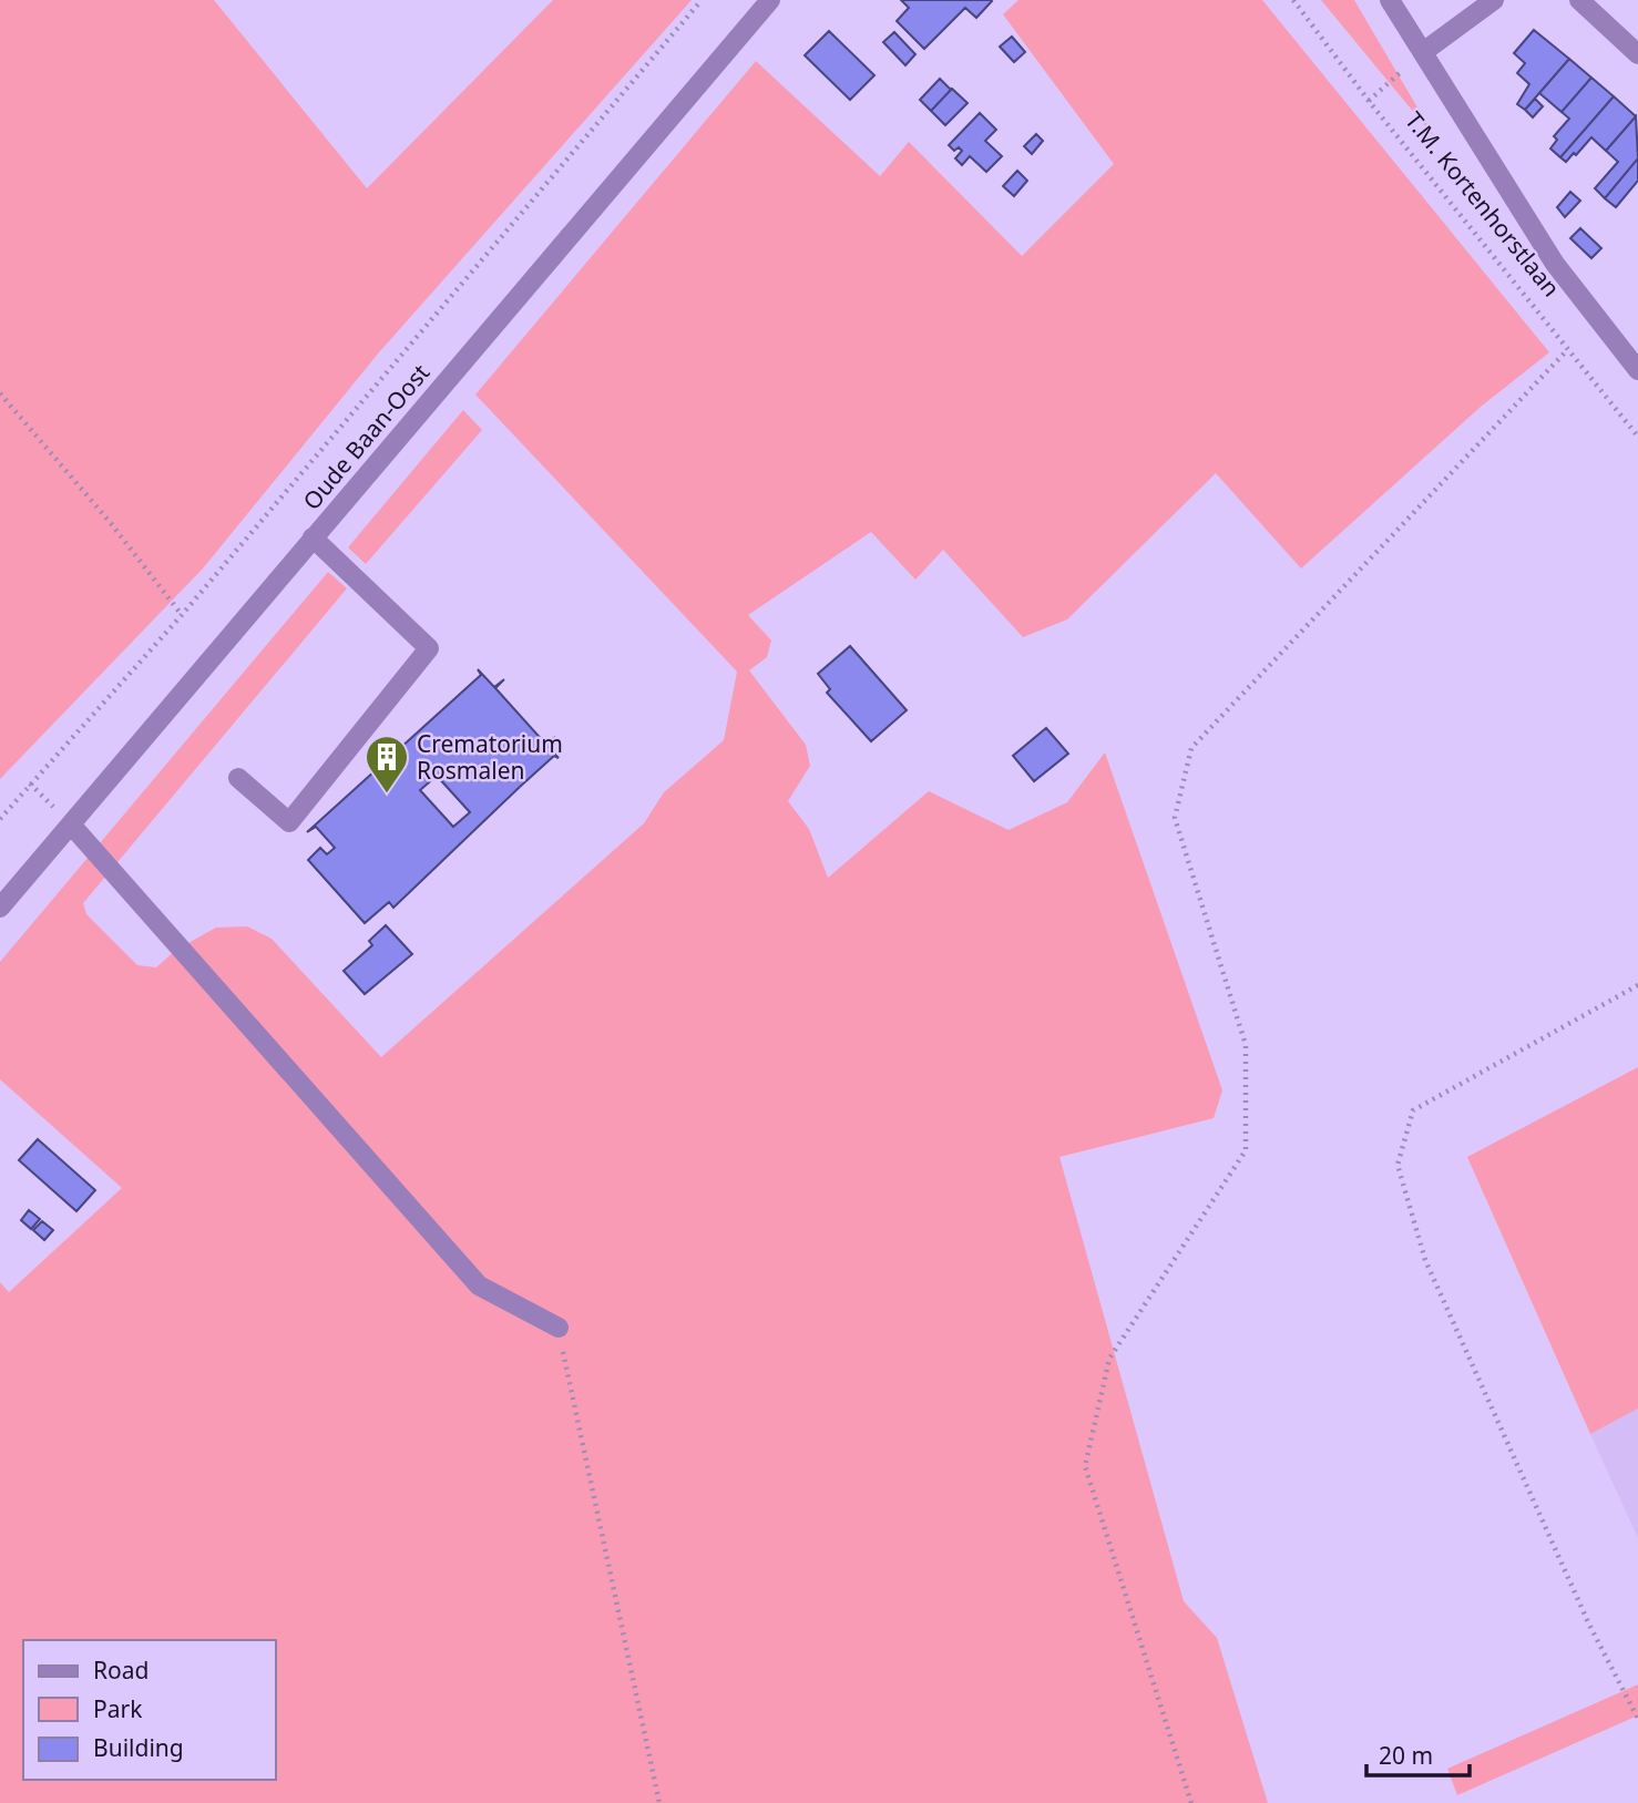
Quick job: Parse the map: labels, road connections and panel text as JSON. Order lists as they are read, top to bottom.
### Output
{
  "streets": {
    "street": ["T.M. Kortenhorstlaan", "Oude Baan-Oost"]
  },
  "places": {
    "building": ["Crematorium Rosmalen"]
  },
  "legend": ["Road", "Park", "Building"],
  "scale_bar": "20 m"
}
